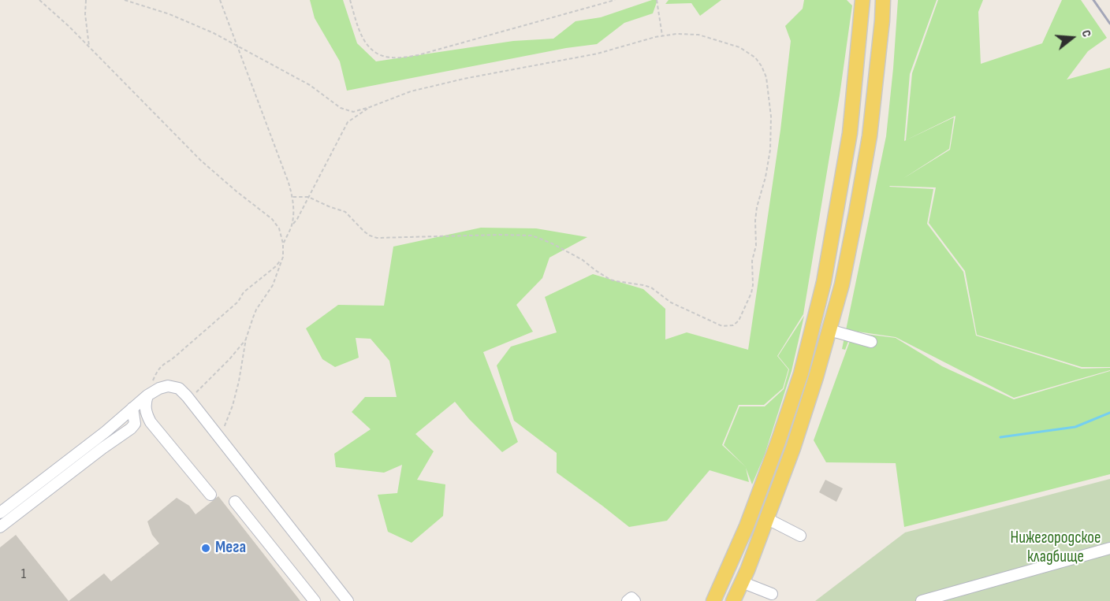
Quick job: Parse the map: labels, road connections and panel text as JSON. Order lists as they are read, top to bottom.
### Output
{
  "parks": ["Нижегородское кладбище"],
  "places": ["Мега"],
  "house_numbers": ["1"],
  "north": "right"
}
